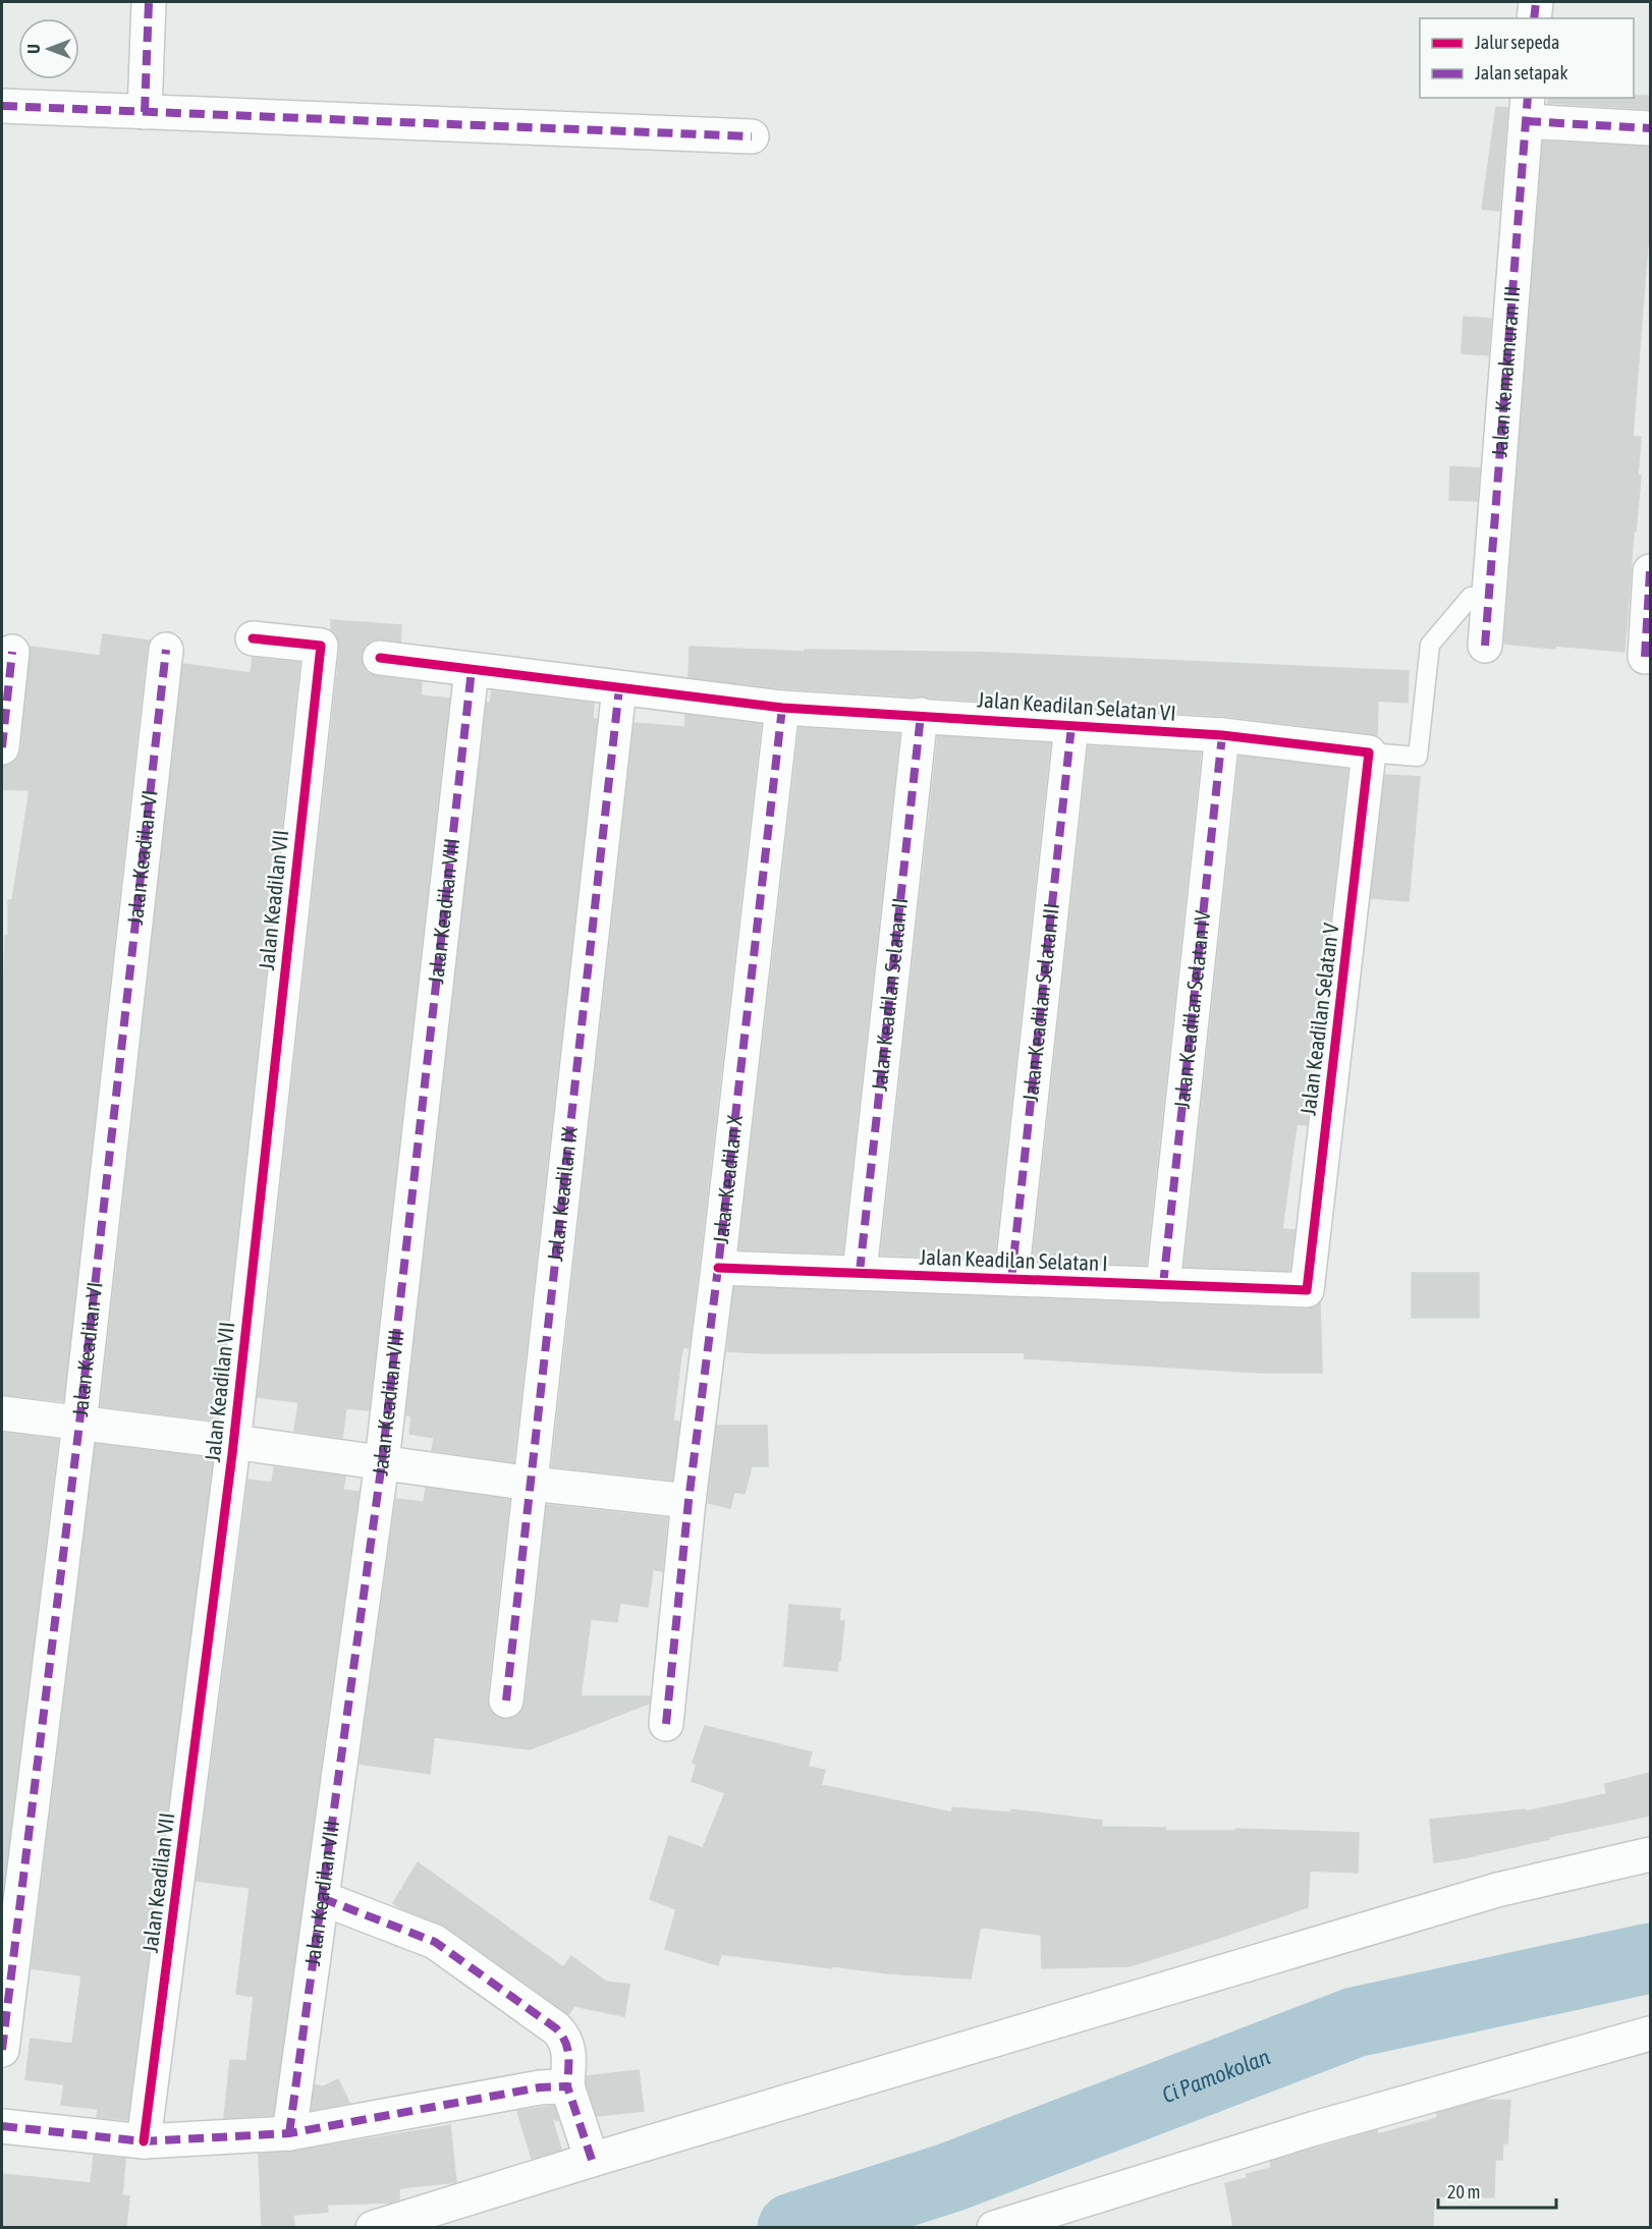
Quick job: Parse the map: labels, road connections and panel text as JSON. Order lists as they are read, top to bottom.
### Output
{
  "streets": {
    "street": [
      "Jalan Kemakmuran III",
      "Jalan Keadilan Selatan VI",
      "Jalan Keadilan VI",
      "Jalan Keadilan VII",
      "Jalan Keadilan VIII",
      "Jalan Keadilan Selatan II",
      "Jalan Keadilan Selatan III",
      "Jalan Keadilan Selatan IV",
      "Jalan Keadilan Selatan V",
      "Jalan Keadilan X",
      "Jalan Keadilan IX",
      "Jalan Keadilan Selatan I"
    ]
  },
  "crossings": [
    ["Jalan Keadilan Selatan VI", "Jalan Keadilan VIII"],
    ["Jalan Keadilan Selatan VI", "Jalan Keadilan Selatan II"],
    ["Jalan Keadilan Selatan VI", "Jalan Keadilan Selatan III"],
    ["Jalan Keadilan Selatan VI", "Jalan Keadilan Selatan IV"],
    ["Jalan Keadilan Selatan VI", "Jalan Keadilan Selatan V"],
    ["Jalan Keadilan Selatan VI", "Jalan Keadilan X"],
    ["Jalan Keadilan Selatan VI", "Jalan Keadilan IX"],
    ["Jalan Keadilan Selatan II", "Jalan Keadilan Selatan I"],
    ["Jalan Keadilan Selatan III", "Jalan Keadilan Selatan I"],
    ["Jalan Keadilan Selatan IV", "Jalan Keadilan Selatan I"],
    ["Jalan Keadilan Selatan V", "Jalan Keadilan Selatan I"],
    ["Jalan Keadilan X", "Jalan Keadilan Selatan I"]
  ],
  "water": ["Ci Pamokolan"],
  "legend": ["Jalur sepeda", "Jalan setapak"],
  "scale_bar": "20 m",
  "north": "left"
}
